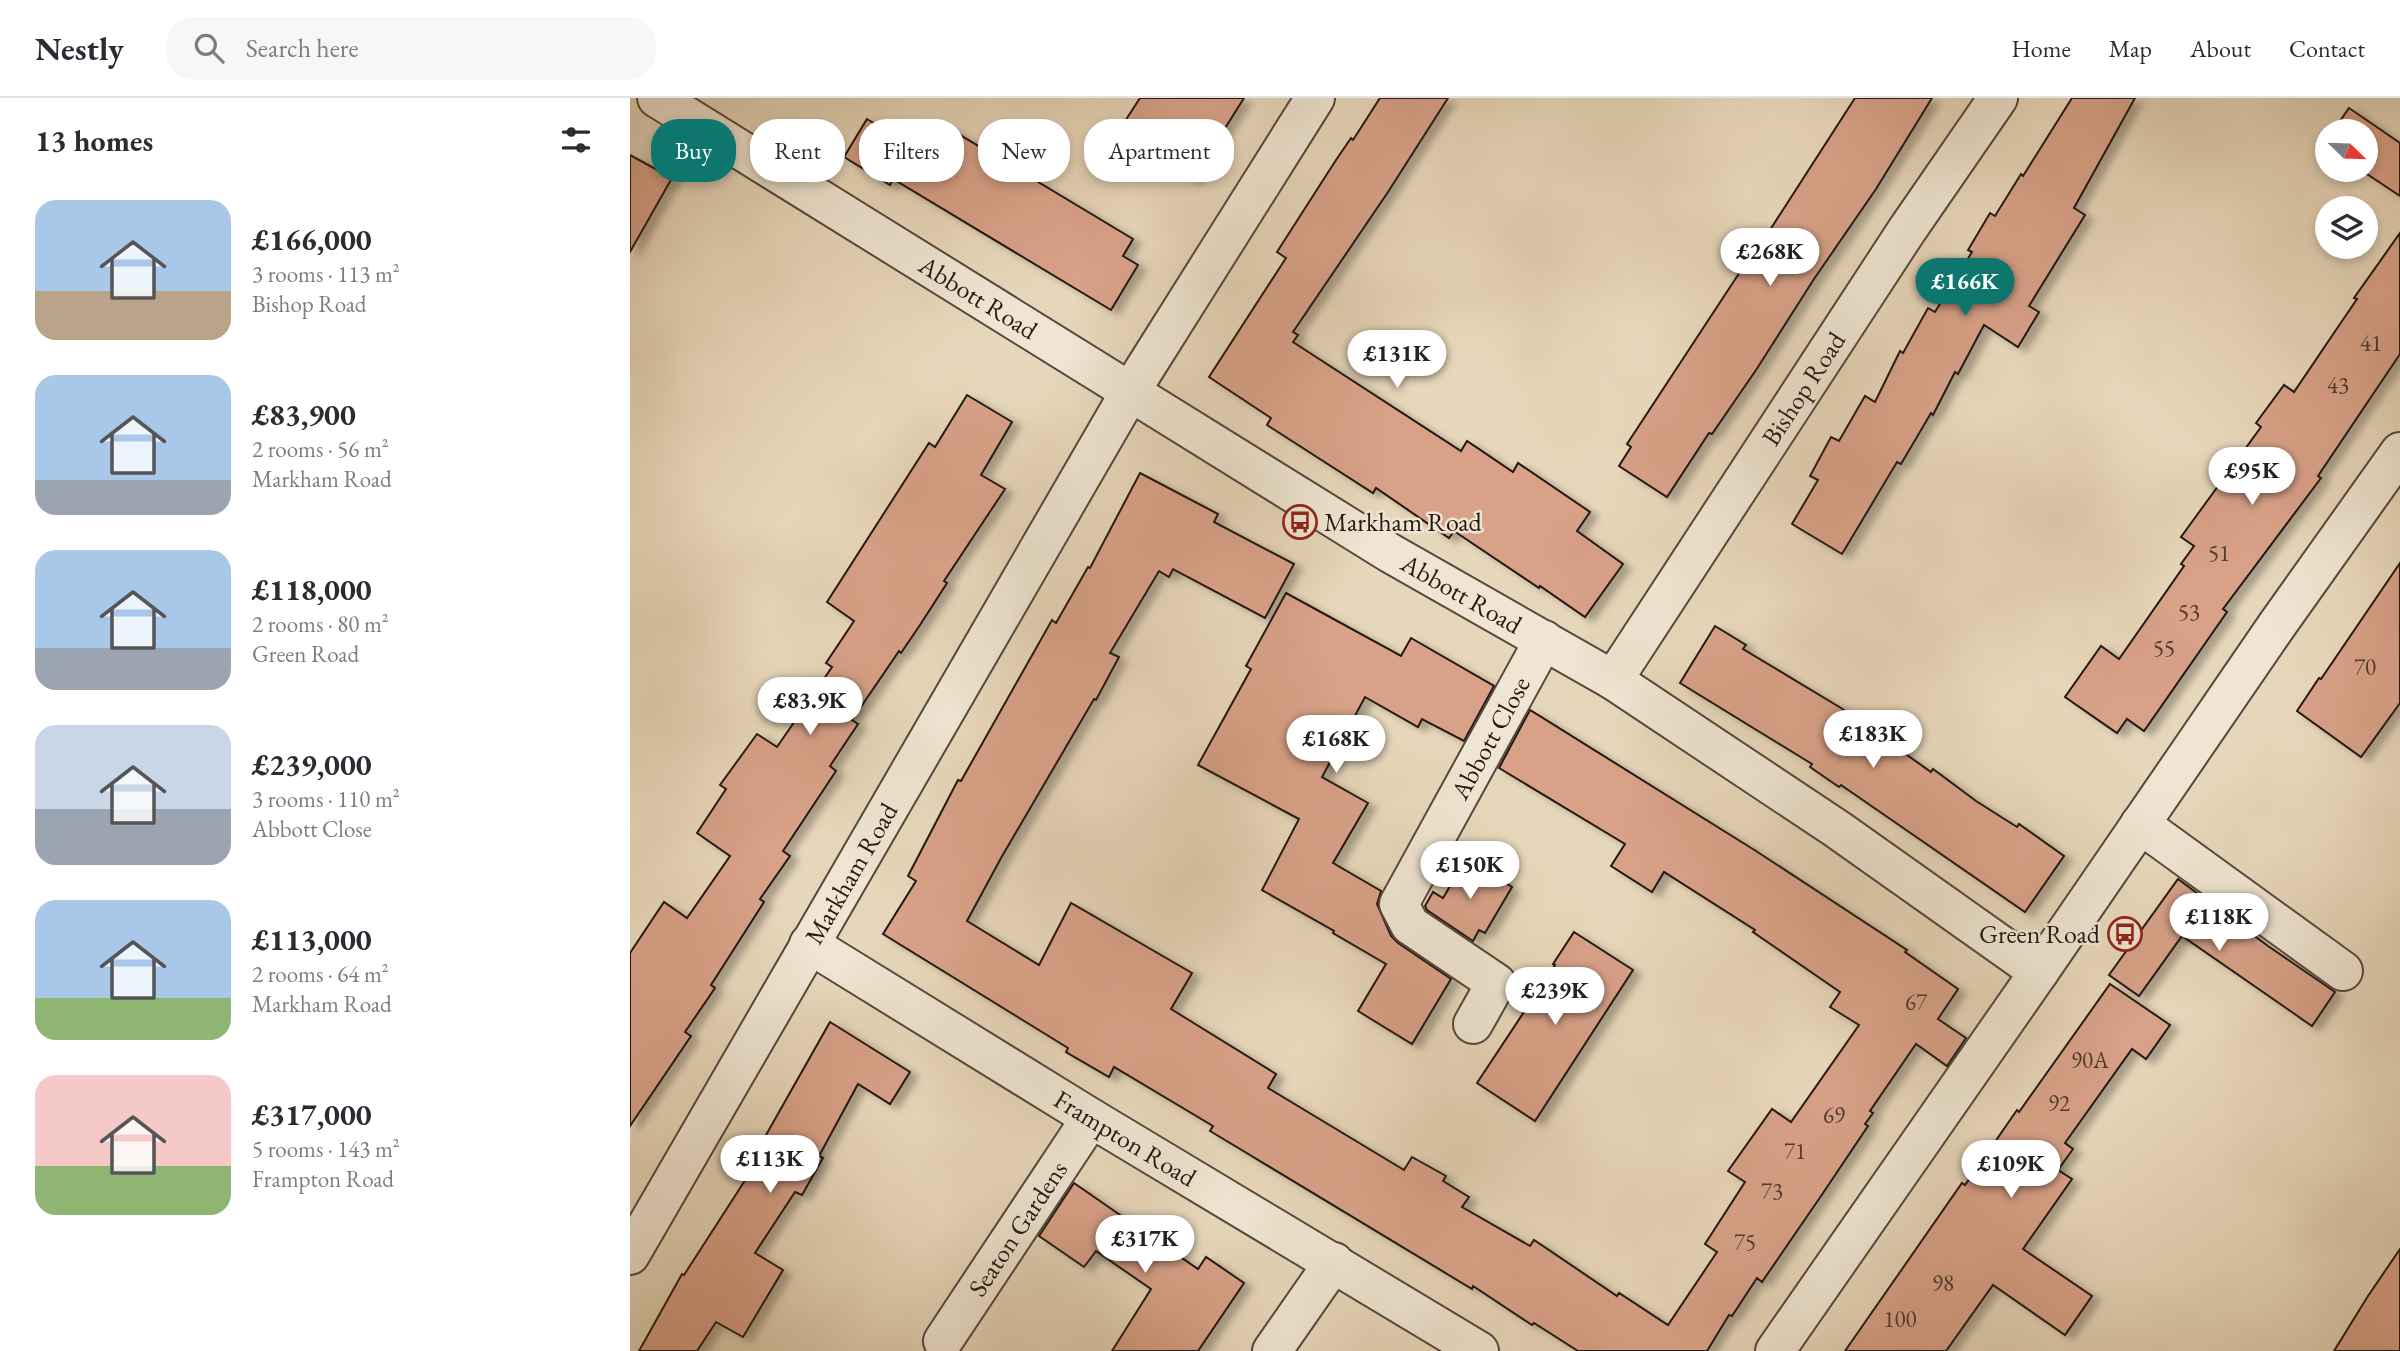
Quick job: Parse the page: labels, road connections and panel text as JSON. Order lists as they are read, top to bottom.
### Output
{
  "streets": {
    "street": [
      "Abbott Road",
      "Bishop Road",
      "Abbott Close",
      "Markham Road",
      "Frampton Road",
      "Seaton Gardens"
    ]
  },
  "crossings": [
    ["Abbott Road", "Bishop Road"],
    ["Abbott Road", "Abbott Close"],
    ["Abbott Road", "Markham Road"],
    ["Markham Road", "Frampton Road"],
    ["Frampton Road", "Seaton Gardens"]
  ],
  "places": {
    "bus stop": ["Markham Road", "Green Road"]
  },
  "house_numbers": [
    "41",
    "43",
    "51",
    "53",
    "55",
    "70",
    "67",
    "90A",
    "92",
    "69",
    "71",
    "73",
    "75",
    "98",
    "100"
  ],
  "north": "bottom right",
  "page": {
    "header": "Nestly",
    "search": "Search here",
    "nav": [
      "Home",
      "Map",
      "About",
      "Contact"
    ],
    "heading": "13 homes",
    "chip": [
      "Buy",
      "Rent",
      "Filters",
      "New",
      "Apartment"
    ],
    "list": [
      {
        "name": "£166,000",
        "note": "3 rooms · 113 m² · Bishop Road"
      },
      {
        "name": "£83,900",
        "note": "2 rooms · 56 m² · Markham Road"
      },
      {
        "name": "£118,000",
        "note": "2 rooms · 80 m² · Green Road"
      },
      {
        "name": "£239,000",
        "note": "3 rooms · 110 m² · Abbott Close"
      },
      {
        "name": "£113,000",
        "note": "2 rooms · 64 m² · Markham Road"
      },
      {
        "name": "£317,000",
        "note": "5 rooms · 143 m² · Frampton Road"
      }
    ],
    "price": [
      "£268K",
      "£166K",
      "£131K",
      "£95K",
      "£83.9K",
      "£183K",
      "£168K",
      "£150K",
      "£118K",
      "£239K",
      "£113K",
      "£109K",
      "£317K"
    ]
  }
}
